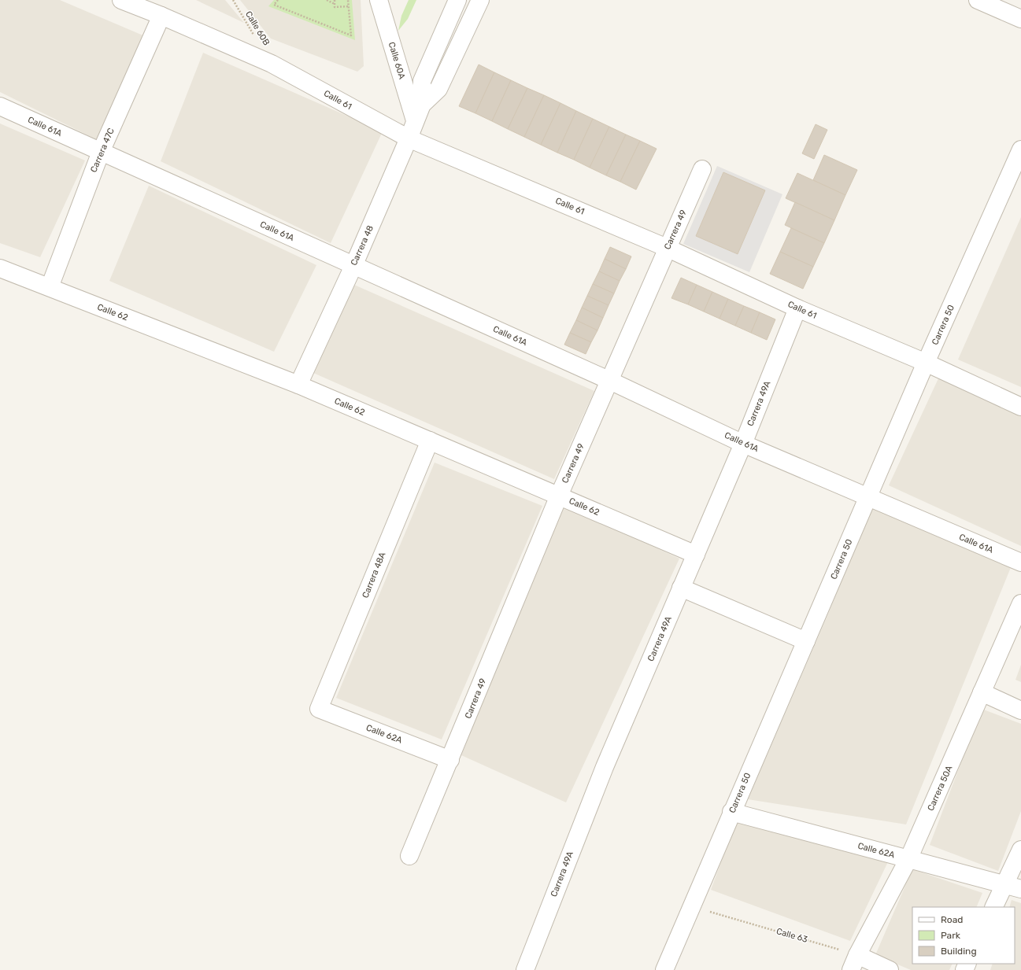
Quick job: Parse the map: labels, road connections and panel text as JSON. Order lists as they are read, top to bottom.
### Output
{
  "streets": {
    "street": [
      "Calle 60A",
      "Calle 61",
      "Calle 61A",
      "Carrera 47C",
      "Carrera 49",
      "Carrera 48",
      "Calle 62",
      "Carrera 50",
      "Carrera 49A",
      "Carrera 48A",
      "Calle 62A",
      "Carrera 50A"
    ],
    "path": ["Calle 60B", "Calle 63"]
  },
  "crossings": [
    ["Calle 60A", "Carrera 48"],
    ["Calle 61", "Carrera 47C"],
    ["Calle 61", "Carrera 49"],
    ["Calle 61", "Carrera 48"],
    ["Calle 61", "Carrera 50"],
    ["Calle 61", "Carrera 49A"],
    ["Calle 61A", "Carrera 47C"],
    ["Calle 61A", "Carrera 49"],
    ["Calle 61A", "Carrera 48"],
    ["Calle 61A", "Carrera 50"],
    ["Calle 61A", "Carrera 49A"],
    ["Carrera 47C", "Calle 62"],
    ["Carrera 49", "Calle 62"],
    ["Carrera 49", "Calle 62A"],
    ["Carrera 48", "Calle 62"],
    ["Calle 62", "Carrera 49A"],
    ["Calle 62", "Carrera 48A"],
    ["Carrera 50", "Calle 62A"],
    ["Carrera 50", "Calle 63"],
    ["Carrera 48A", "Calle 62A"],
    ["Calle 62A", "Carrera 50A"],
    ["Carrera 50A", "Calle 63"]
  ],
  "legend": ["Road", "Park", "Building"]
}
